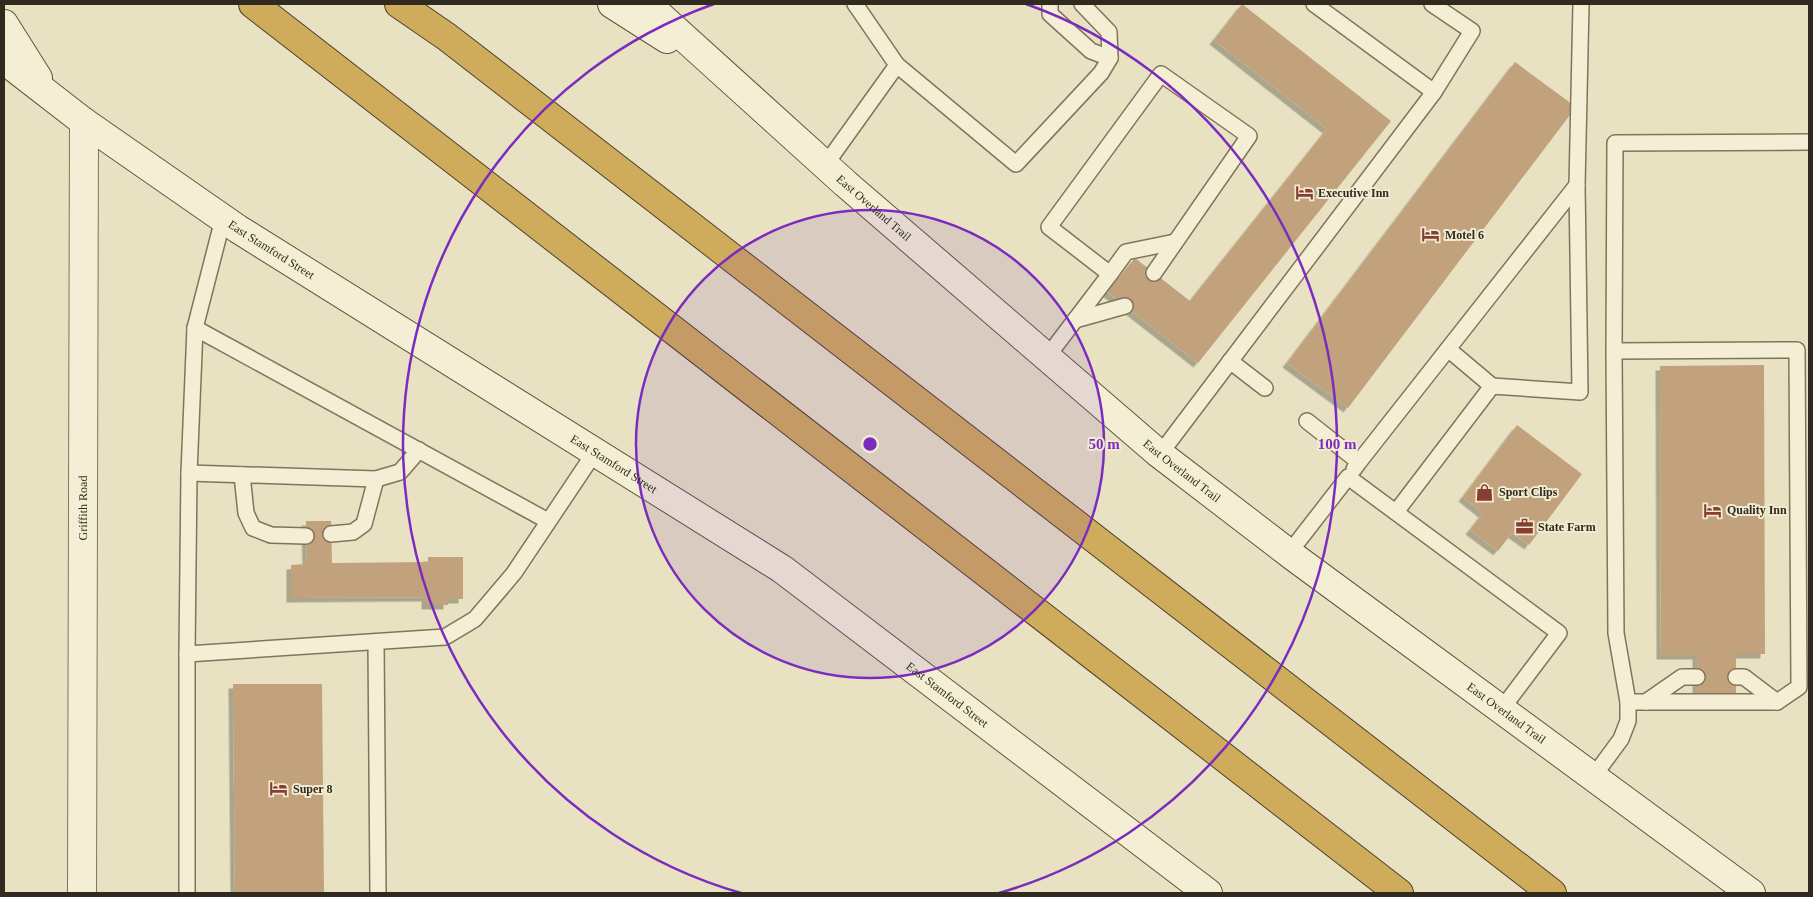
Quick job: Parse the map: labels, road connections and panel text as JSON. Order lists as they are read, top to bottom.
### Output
{
  "streets": {
    "main road": ["East Overland Trail", "East Stamford Street", "Griffith Road"]
  },
  "crossings": [
    ["East Stamford Street", "Griffith Road"]
  ],
  "places": {
    "hotel": [
      "Executive Inn",
      "Motel 6",
      "Quality Inn",
      "Super 8"
    ],
    "shop": ["Sport Clips"],
    "office": ["State Farm"]
  },
  "rings": ["50 m", "100 m"]
}
